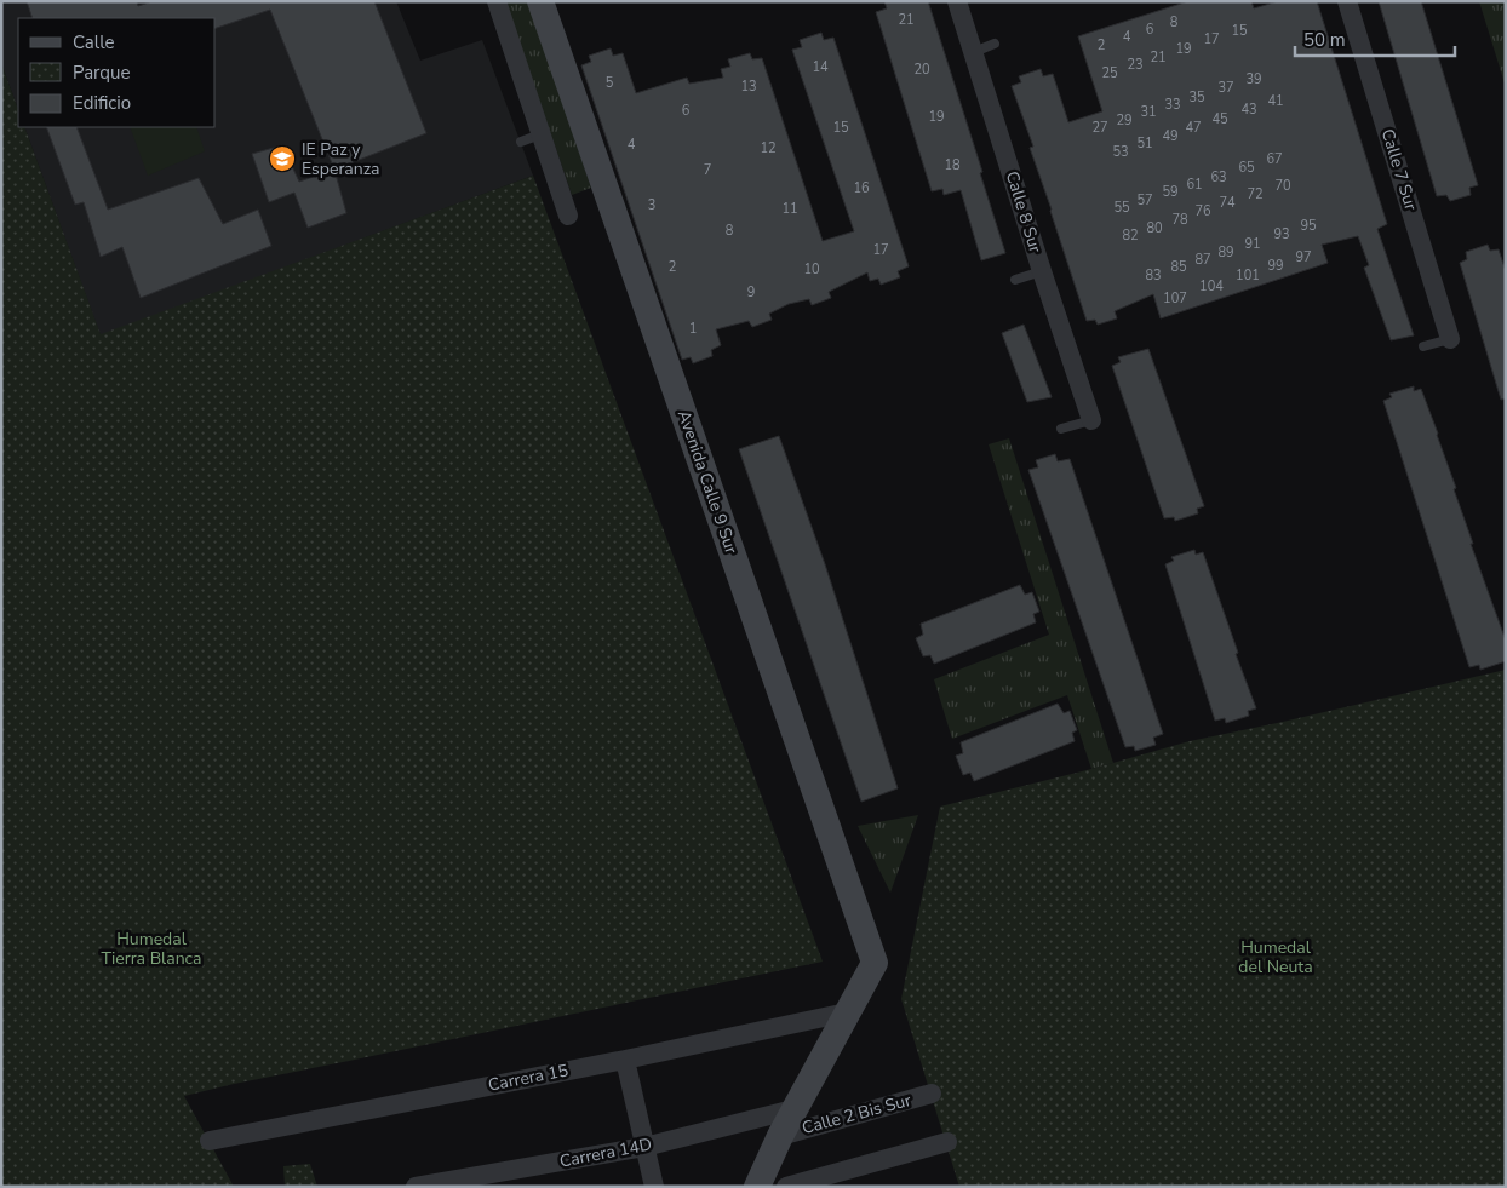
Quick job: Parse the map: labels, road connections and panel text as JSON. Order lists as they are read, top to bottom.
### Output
{
  "streets": {
    "street": [
      "Calle 7 Sur",
      "Calle 8 Sur",
      "Avenida Calle 9 Sur",
      "Carrera 15",
      "Calle 2 Bis Sur",
      "Carrera 14D"
    ]
  },
  "crossings": [
    ["Avenida Calle 9 Sur", "Carrera 15"]
  ],
  "parks": ["Humedal Tierra Blanca", "Humedal del Neuta"],
  "places": {
    "school or university": ["IE Paz y Esperanza"]
  },
  "house_numbers": [
    "21",
    "8",
    "6",
    "15",
    "4",
    "17",
    "2",
    "19",
    "21",
    "23",
    "14",
    "20",
    "25",
    "39",
    "5",
    "13",
    "37",
    "35",
    "41",
    "33",
    "43",
    "6",
    "31",
    "19",
    "45",
    "29",
    "15",
    "27",
    "47",
    "49",
    "51",
    "4",
    "12",
    "53",
    "67",
    "18",
    "65",
    "7",
    "63",
    "61",
    "70",
    "16",
    "59",
    "72",
    "57",
    "74",
    "3",
    "55",
    "11",
    "76",
    "78",
    "95",
    "80",
    "8",
    "93",
    "82",
    "91",
    "17",
    "89",
    "97",
    "87",
    "99",
    "2",
    "85",
    "10",
    "83",
    "101",
    "104",
    "9",
    "107",
    "1"
  ],
  "legend": ["Calle", "Parque", "Edificio"],
  "scale_bar": "50 m"
}
